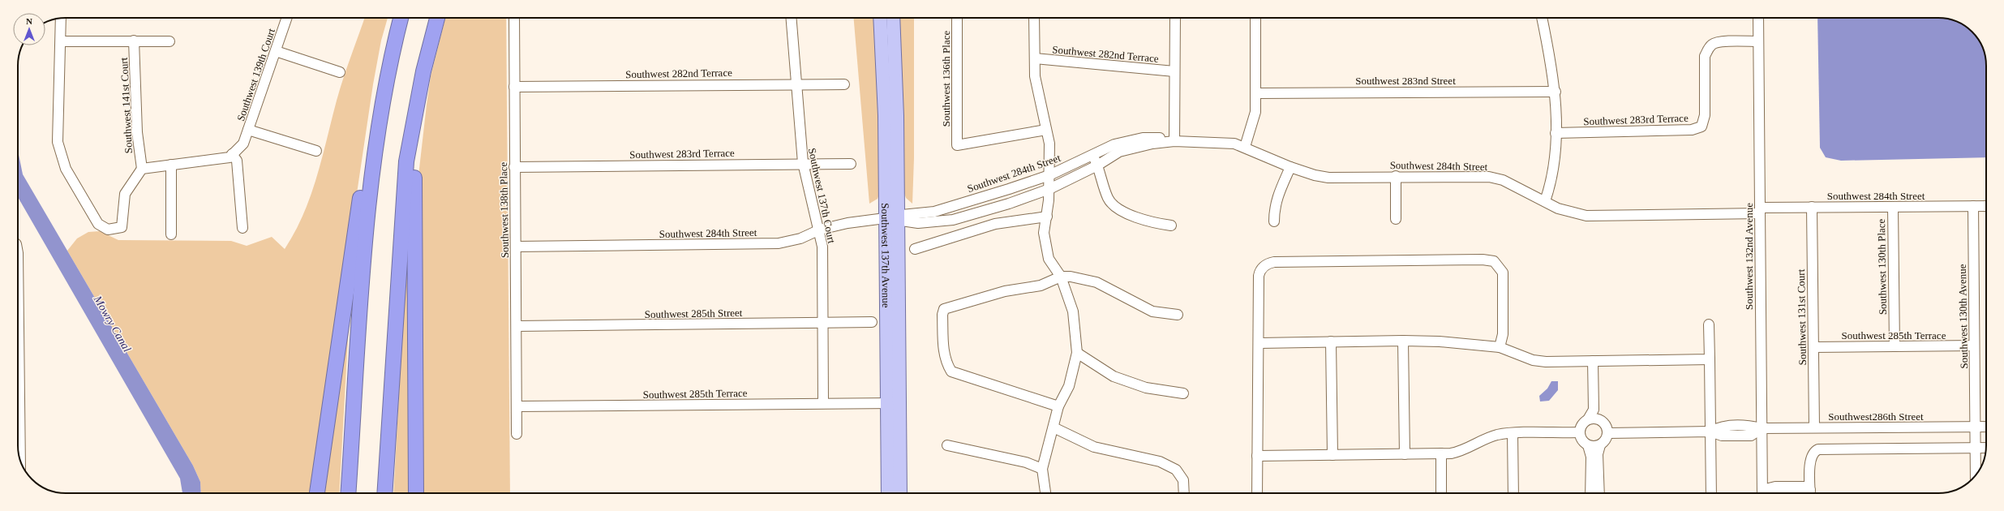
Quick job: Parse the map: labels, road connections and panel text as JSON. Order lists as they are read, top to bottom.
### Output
{
  "streets": {
    "main road": ["Southwest 137th Avenue"],
    "street": [
      "Southwest 282nd Terrace",
      "Southwest 139th Court",
      "Southwest 136th Place",
      "Southwest 283nd Street",
      "Southwest 141st Court",
      "Southwest 283rd Terrace",
      "Southwest 284th Street",
      "Southwest 137th Court",
      "Southwest 138th Place",
      "Southwest 132nd Avenue",
      "Southwest 130th Place",
      "Southwest 285th Street",
      "Southwest 130th Avenue",
      "Southwest 131st Court",
      "Southwest 285th Terrace",
      "Southwest286th Street"
    ]
  },
  "crossings": [
    ["Southwest 282nd Terrace", "Southwest 137th Court"],
    ["Southwest 282nd Terrace", "Southwest 138th Place"],
    ["Southwest 283rd Terrace", "Southwest 137th Court"],
    ["Southwest 283rd Terrace", "Southwest 138th Place"],
    ["Southwest 283rd Terrace", "Southwest 132nd Avenue"],
    ["Southwest 284th Street", "Southwest 137th Court"],
    ["Southwest 284th Street", "Southwest 138th Place"],
    ["Southwest 284th Street", "Southwest 137th Avenue"],
    ["Southwest 284th Street", "Southwest 132nd Avenue"],
    ["Southwest 284th Street", "Southwest 130th Place"],
    ["Southwest 284th Street", "Southwest 130th Avenue"],
    ["Southwest 284th Street", "Southwest 131st Court"],
    ["Southwest 137th Court", "Southwest 285th Street"],
    ["Southwest 137th Court", "Southwest 285th Terrace"],
    ["Southwest 138th Place", "Southwest 285th Street"],
    ["Southwest 138th Place", "Southwest 285th Terrace"],
    ["Southwest 137th Avenue", "Southwest 285th Terrace"],
    ["Southwest 132nd Avenue", "Southwest286th Street"],
    ["Southwest 130th Place", "Southwest 285th Terrace"],
    ["Southwest 130th Avenue", "Southwest 285th Terrace"],
    ["Southwest 130th Avenue", "Southwest286th Street"],
    ["Southwest 131st Court", "Southwest 285th Terrace"],
    ["Southwest 131st Court", "Southwest286th Street"]
  ],
  "water": ["Mowry Canal"],
  "north": "top"
}
